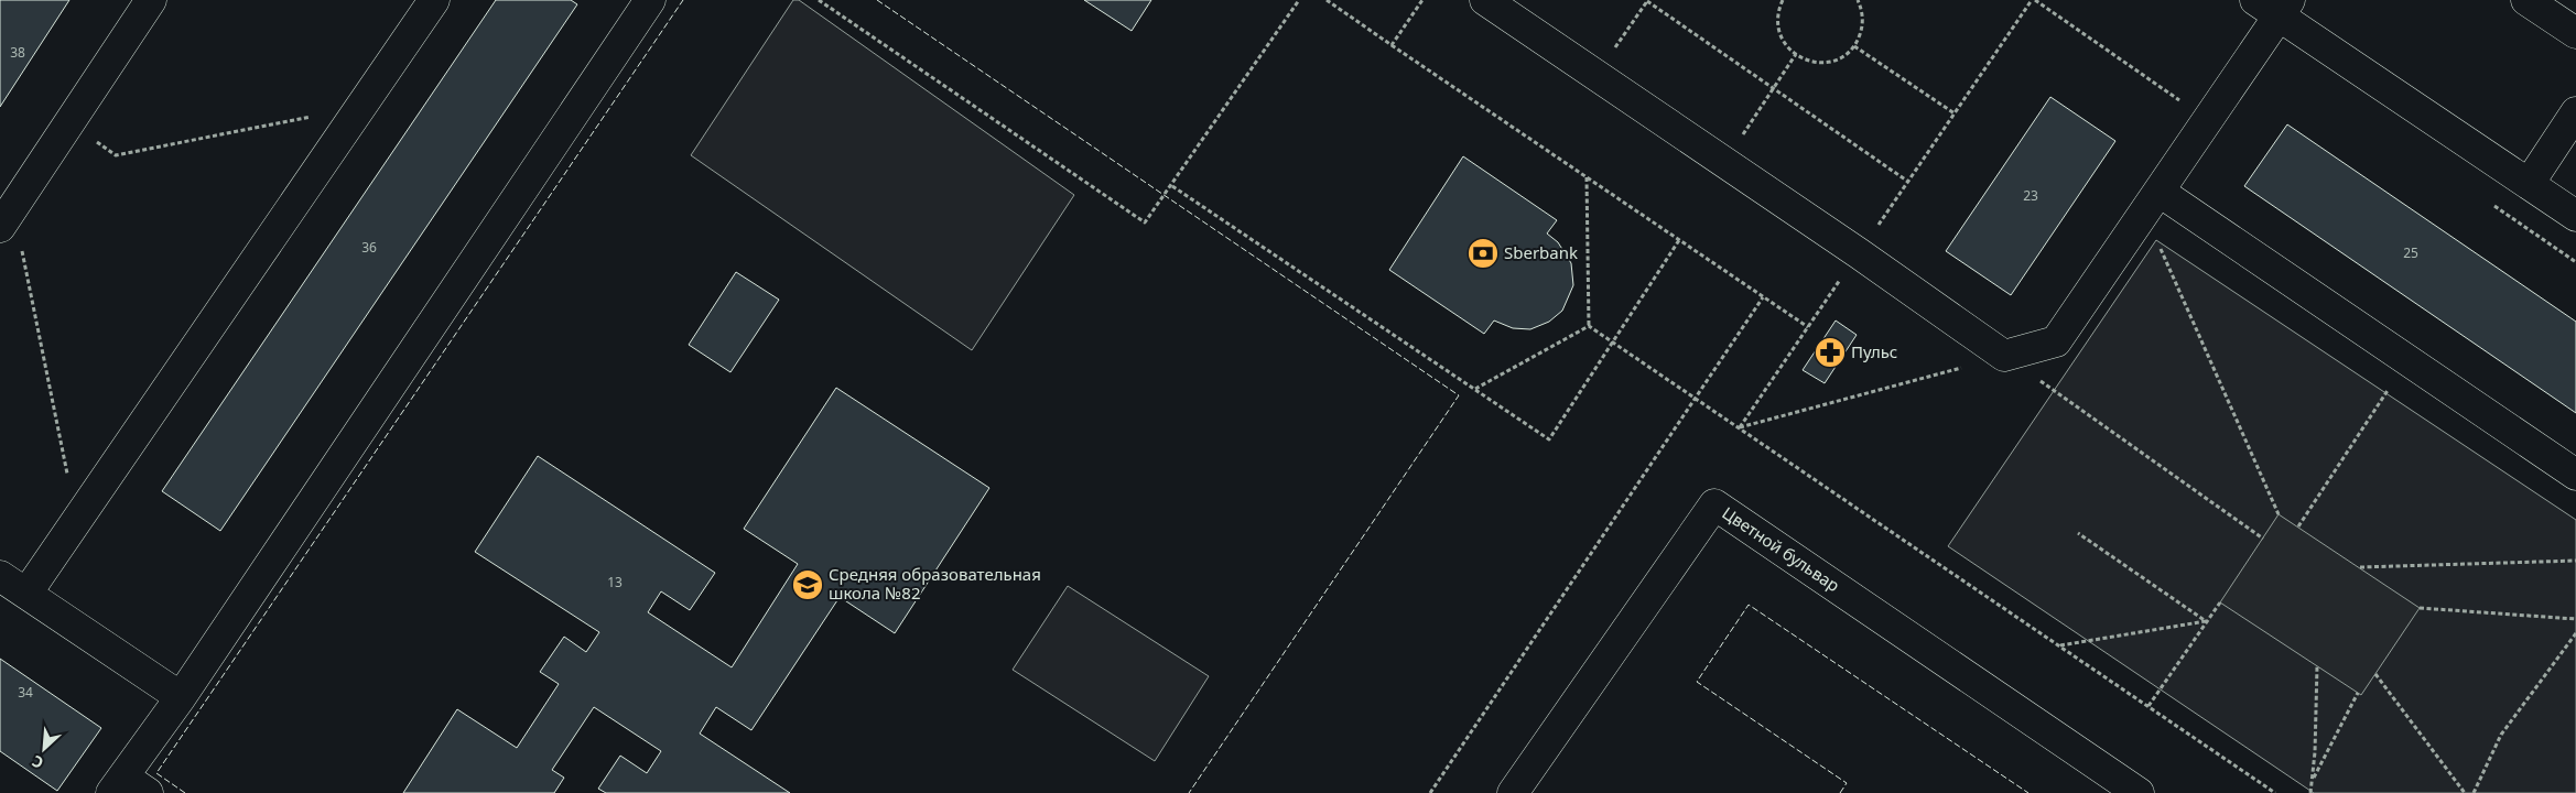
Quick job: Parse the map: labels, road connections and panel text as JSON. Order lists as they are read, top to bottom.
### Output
{
  "streets": {
    "street": ["Цветной бульвар"]
  },
  "places": {
    "bank": ["Sberbank"],
    "pharmacy": ["Пульс"],
    "school or university": ["Средняя образовательная школа №82"]
  },
  "house_numbers": [
    "38",
    "23",
    "36",
    "25",
    "13",
    "34"
  ],
  "north": "bottom left"
}
